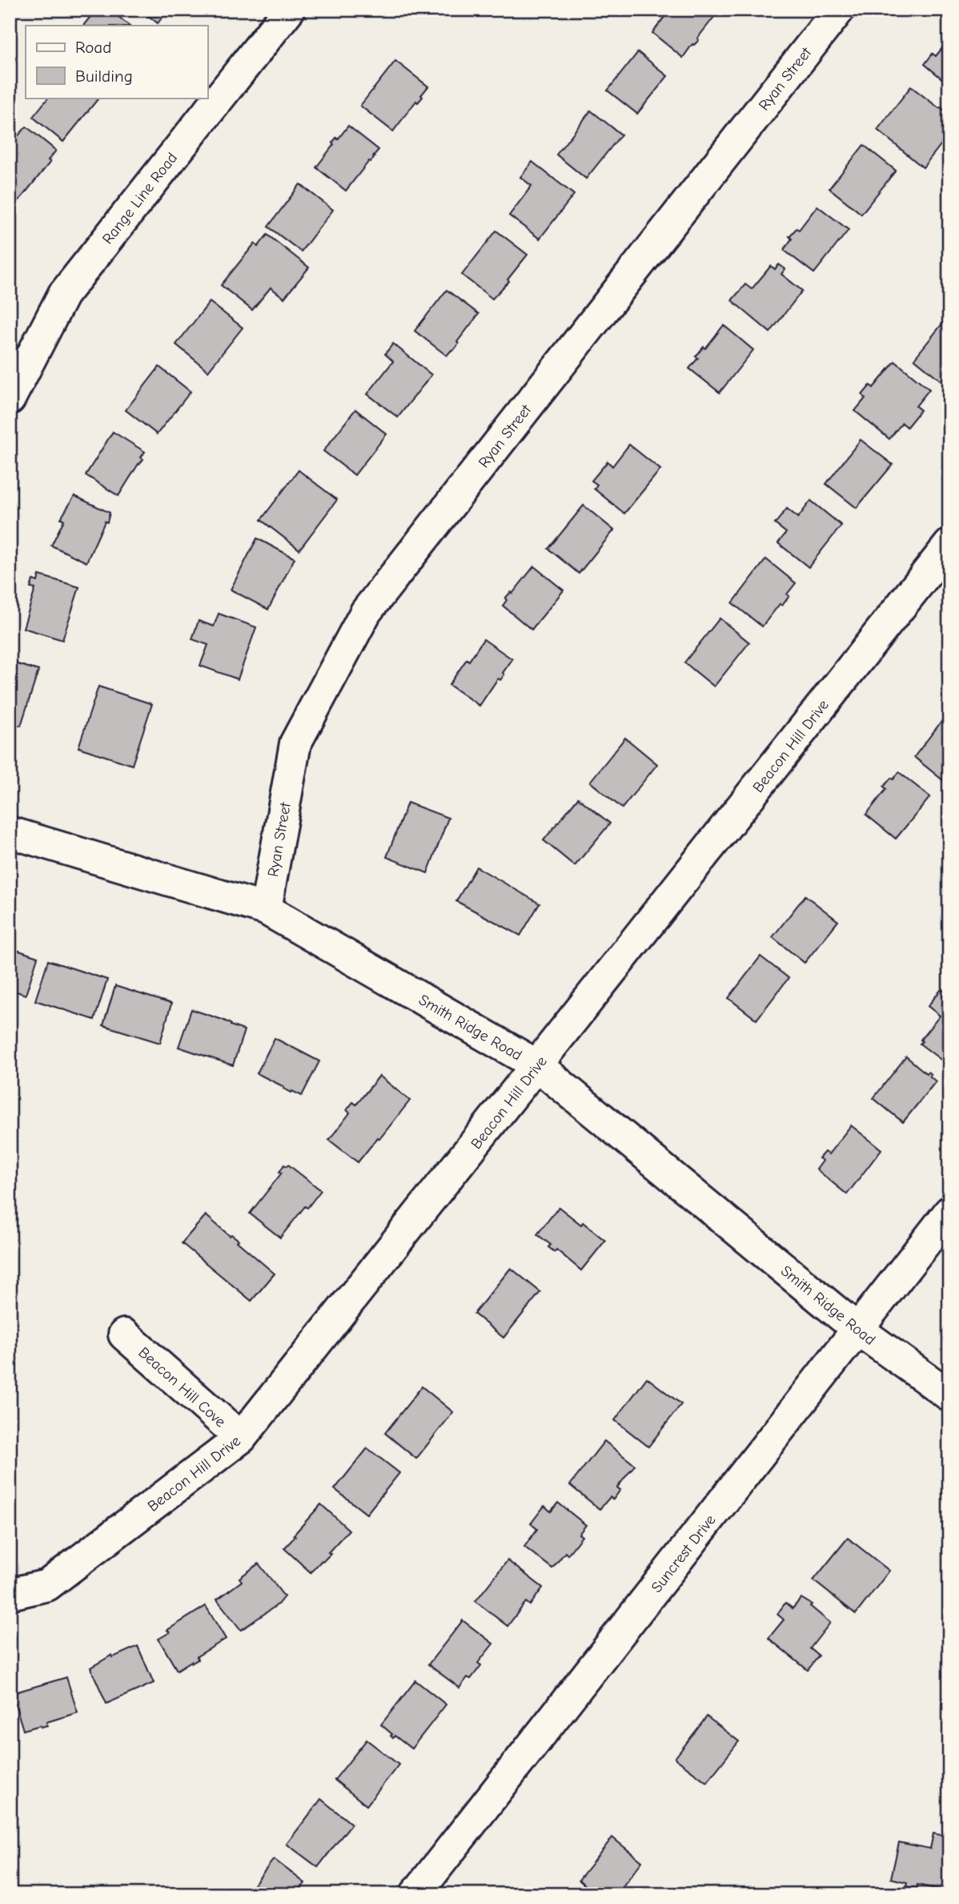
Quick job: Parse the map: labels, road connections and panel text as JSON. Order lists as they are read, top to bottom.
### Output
{
  "streets": {
    "street": [
      "Ryan Street",
      "Range Line Road",
      "Beacon Hill Drive",
      "Smith Ridge Road",
      "Beacon Hill Cove",
      "Suncrest Drive"
    ]
  },
  "crossings": [
    ["Ryan Street", "Smith Ridge Road"],
    ["Beacon Hill Drive", "Smith Ridge Road"],
    ["Beacon Hill Drive", "Beacon Hill Cove"],
    ["Smith Ridge Road", "Suncrest Drive"]
  ],
  "legend": ["Road", "Building"]
}
